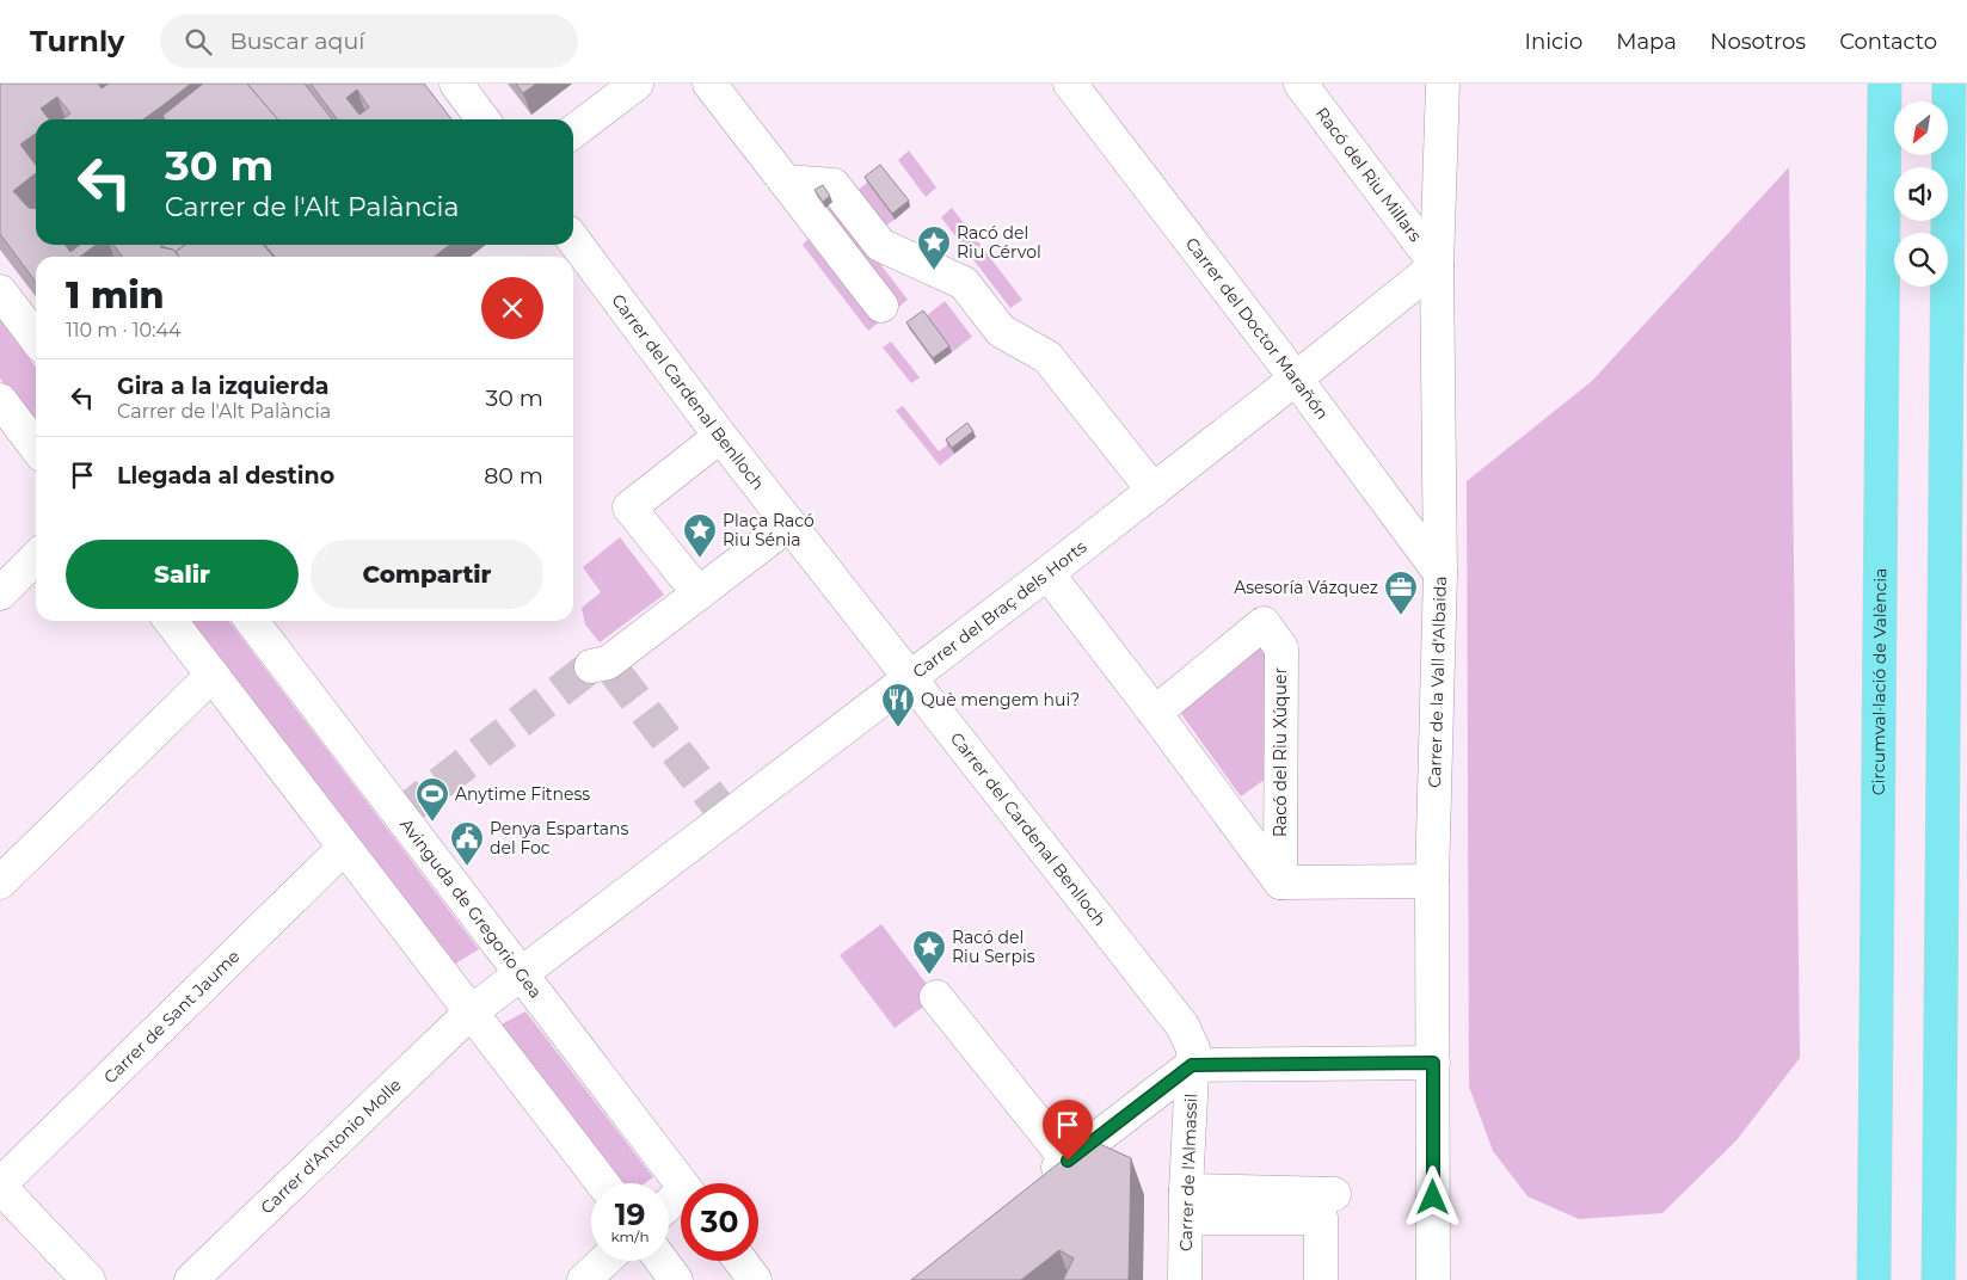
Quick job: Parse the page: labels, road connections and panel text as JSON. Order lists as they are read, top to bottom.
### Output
{
  "streets": {
    "highway": ["Circumval·lació de València"],
    "street": [
      "Racó del Riu Millars",
      "Carrer del Doctor Marañón",
      "Carrer del Cardenal Benlloch",
      "Carrer del Braç dels Horts",
      "Carrer de la Vall d'Albaida",
      "Racó del Riu Xúquer",
      "Avinguda de Gregorio Gea",
      "Carrer de Sant Jaume",
      "Carrer d'Antonio Molle",
      "Carrer de l'Almassil"
    ]
  },
  "crossings": [
    ["Racó del Riu Millars", "Carrer del Braç dels Horts"],
    ["Racó del Riu Millars", "Carrer de la Vall d'Albaida"],
    ["Carrer del Doctor Marañón", "Carrer del Braç dels Horts"],
    ["Carrer del Doctor Marañón", "Carrer de la Vall d'Albaida"],
    ["Carrer del Cardenal Benlloch", "Carrer del Braç dels Horts"],
    ["Carrer del Cardenal Benlloch", "Carrer de l'Almassil"],
    ["Carrer del Braç dels Horts", "Carrer de la Vall d'Albaida"],
    ["Carrer del Braç dels Horts", "Racó del Riu Xúquer"],
    ["Carrer del Braç dels Horts", "Avinguda de Gregorio Gea"],
    ["Carrer del Braç dels Horts", "Carrer d'Antonio Molle"]
  ],
  "places": {
    "place": ["Racó del Riu Cérvol", "Plaça Racó Riu Sénia", "Racó del Riu Serpis"],
    "office": ["Asesoría Vázquez"],
    "restaurant": ["Què mengem hui?"],
    "sports": ["Anytime Fitness"],
    "public building": ["Penya Espartans del Foc"]
  },
  "north": "bottom left",
  "page": {
    "header": "Turnly",
    "search": "Buscar aquí",
    "nav": [
      "Inicio",
      "Mapa",
      "Nosotros",
      "Contacto"
    ],
    "turn": ["30 m", "Carrer de l'Alt Palància"],
    "heading": ["1 min", "110 m · 10:44"],
    "list": [
      {
        "name": "Gira a la izquierda",
        "note": "Carrer de l'Alt Palància",
        "value": "30 m"
      },
      {
        "name": "Llegada al destino",
        "value": "80 m"
      }
    ],
    "buttons": ["Salir", "Compartir"],
    "speed": "19 km/h",
    "limit": "30"
  }
}
